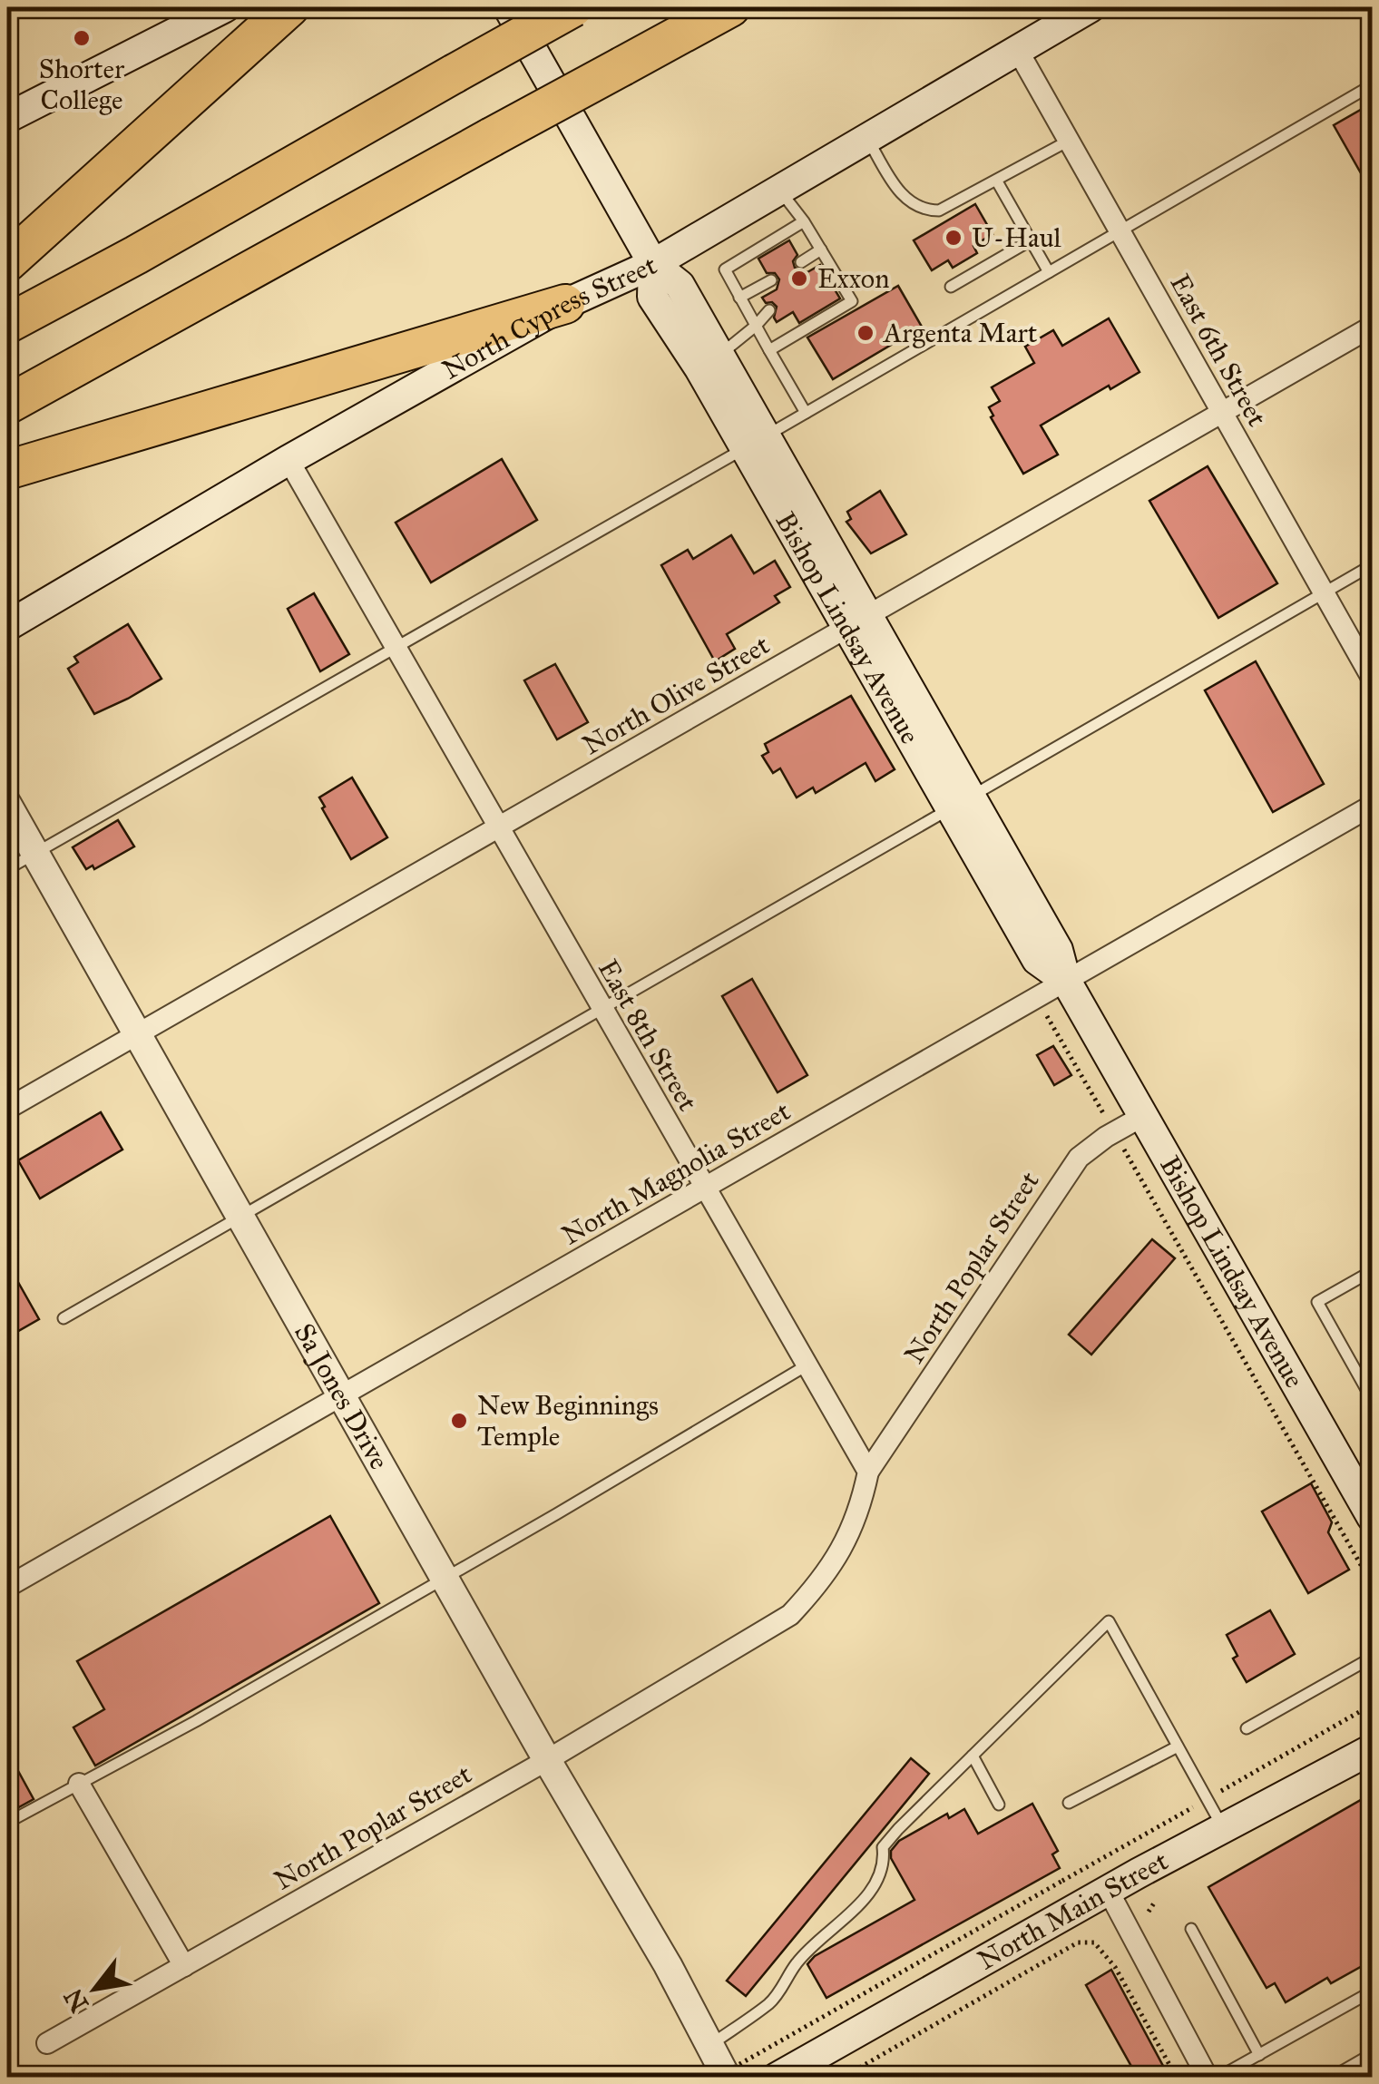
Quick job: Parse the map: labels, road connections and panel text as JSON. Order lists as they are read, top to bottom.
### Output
{
  "streets": {
    "main road": ["North Cypress Street", "Bishop Lindsay Avenue", "North Main Street"],
    "street": [
      "East 6th Street",
      "North Olive Street",
      "East 8th Street",
      "North Magnolia Street",
      "North Poplar Street",
      "Sa Jones Drive"
    ]
  },
  "crossings": [
    ["North Cypress Street", "East 6th Street"],
    ["North Cypress Street", "Bishop Lindsay Avenue"],
    ["North Cypress Street", "East 8th Street"],
    ["East 6th Street", "North Olive Street"],
    ["Bishop Lindsay Avenue", "North Olive Street"],
    ["Bishop Lindsay Avenue", "North Magnolia Street"],
    ["Bishop Lindsay Avenue", "North Poplar Street"],
    ["North Olive Street", "East 8th Street"],
    ["North Olive Street", "Sa Jones Drive"],
    ["East 8th Street", "North Magnolia Street"],
    ["East 8th Street", "North Poplar Street"],
    ["North Magnolia Street", "Sa Jones Drive"],
    ["North Poplar Street", "Sa Jones Drive"]
  ],
  "places": [
    "Shorter College",
    "U-Haul",
    "Exxon",
    "Argenta Mart",
    "New Beginnings Temple"
  ],
  "north": "bottom left"
}
